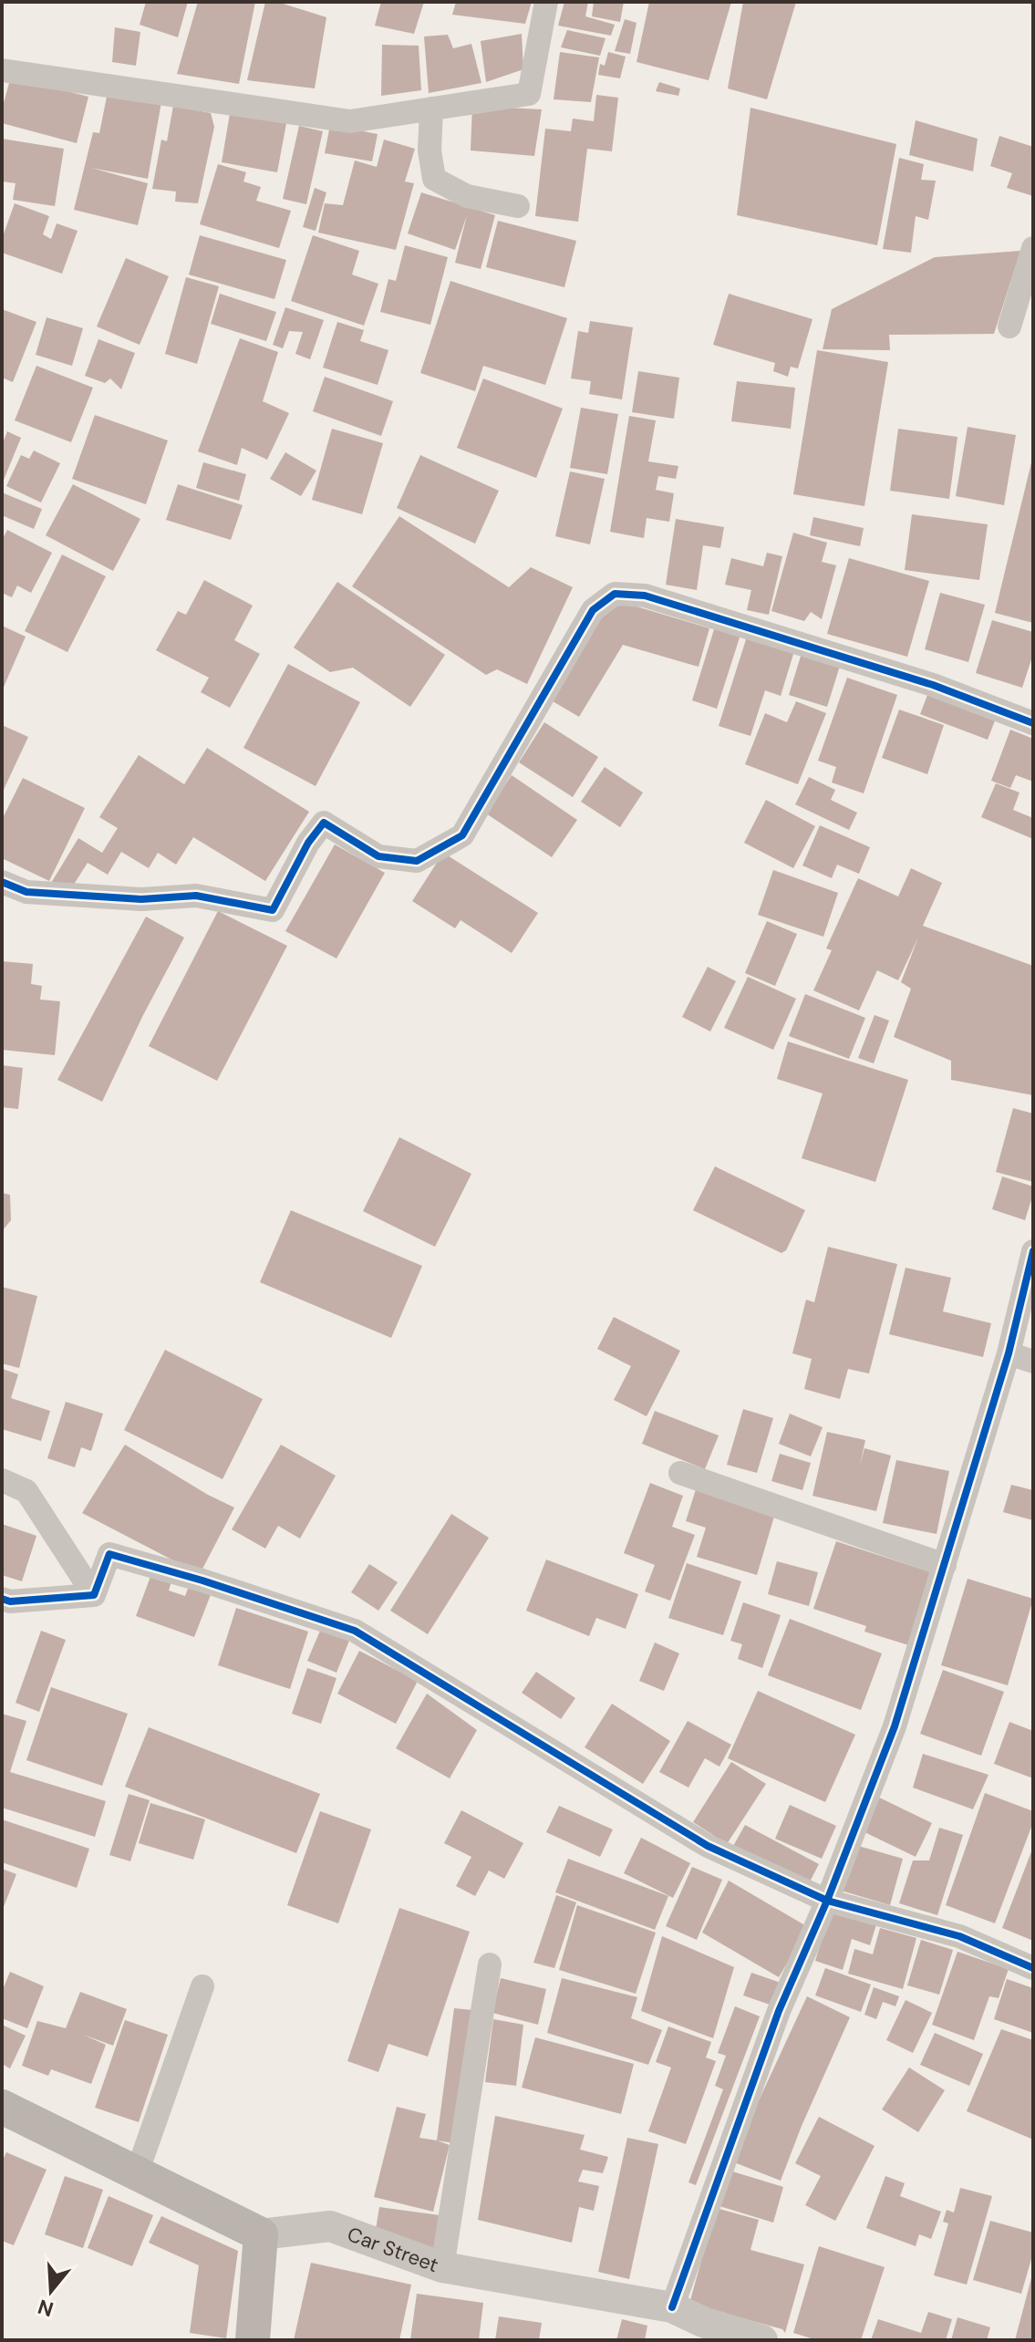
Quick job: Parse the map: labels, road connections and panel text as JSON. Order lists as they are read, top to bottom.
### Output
{
  "streets": {
    "street": ["Car Street"]
  },
  "north": "bottom"
}
